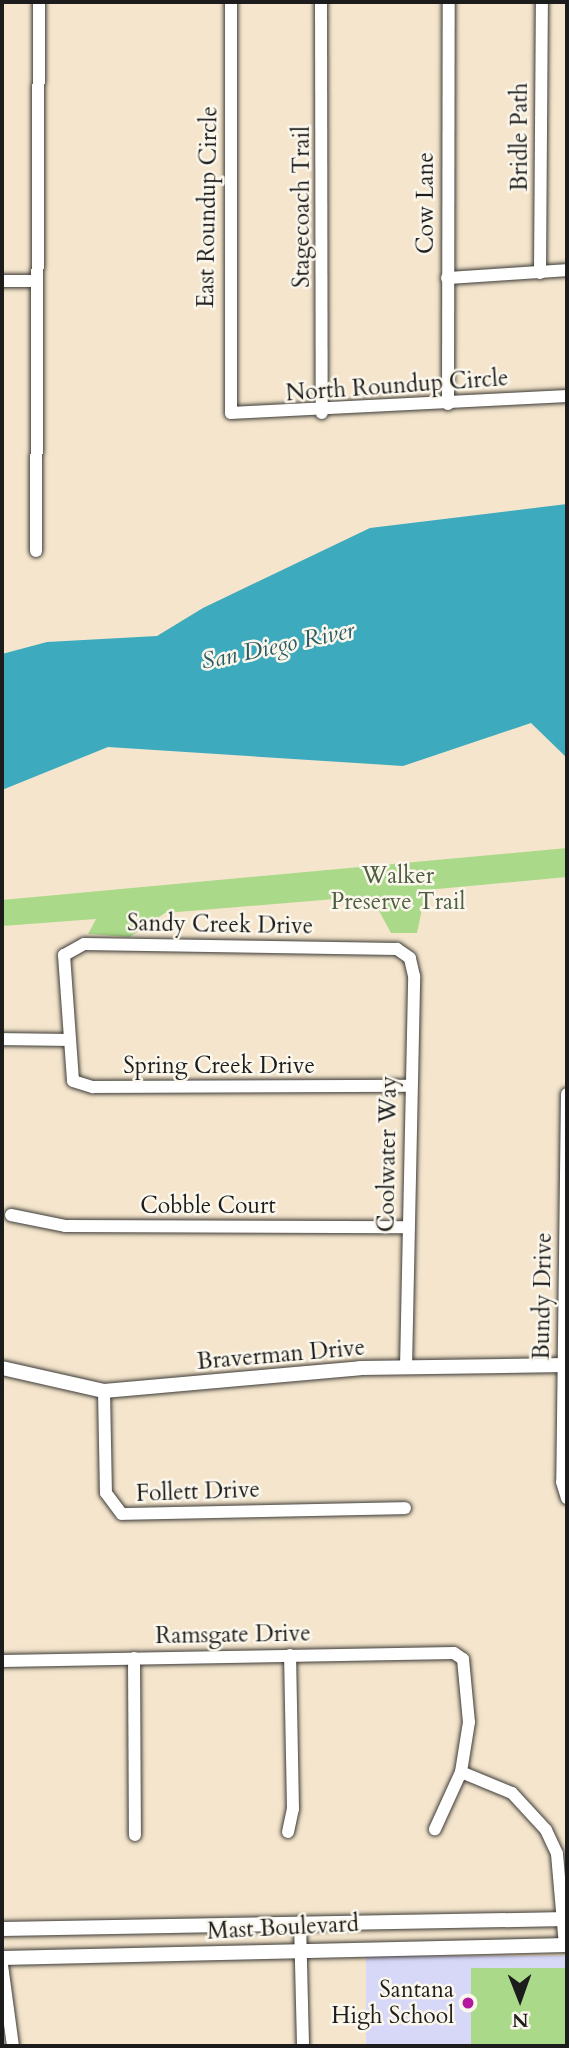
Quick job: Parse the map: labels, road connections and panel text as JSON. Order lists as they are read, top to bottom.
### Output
{
  "streets": {
    "street": [
      "Bridle Path",
      "Cow Lane",
      "East Roundup Circle",
      "Stagecoach Trail",
      "North Roundup Circle",
      "Sandy Creek Drive",
      "Spring Creek Drive",
      "Coolwater Way",
      "Cobble Court",
      "Bundy Drive",
      "Braverman Drive",
      "Follett Drive",
      "Ramsgate Drive",
      "Mast Boulevard"
    ]
  },
  "crossings": [
    ["Cow Lane", "North Roundup Circle"],
    ["East Roundup Circle", "North Roundup Circle"],
    ["Stagecoach Trail", "North Roundup Circle"],
    ["Sandy Creek Drive", "Spring Creek Drive"],
    ["Sandy Creek Drive", "Coolwater Way"],
    ["Spring Creek Drive", "Coolwater Way"],
    ["Coolwater Way", "Cobble Court"],
    ["Coolwater Way", "Braverman Drive"],
    ["Bundy Drive", "Braverman Drive"],
    ["Braverman Drive", "Follett Drive"]
  ],
  "water": ["San Diego River"],
  "parks": ["Walker Preserve Trail"],
  "places": ["Santana High School"],
  "north": "bottom"
}
